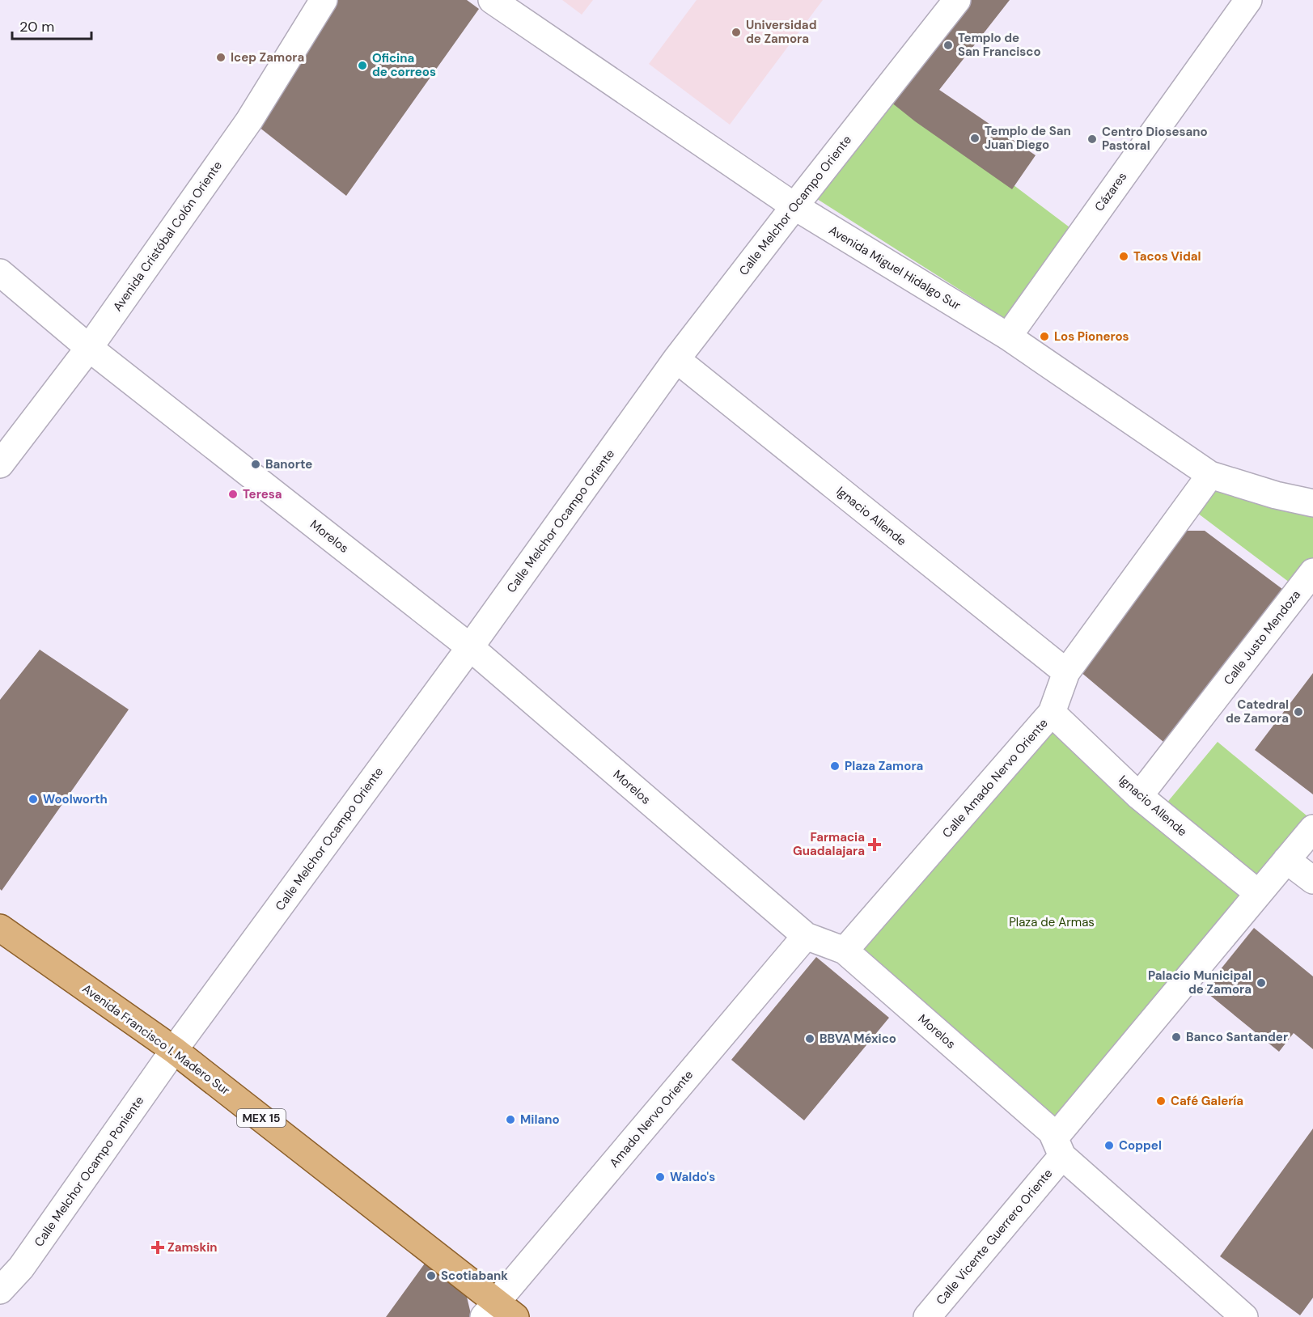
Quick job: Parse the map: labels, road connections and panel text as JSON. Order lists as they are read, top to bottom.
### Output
{
  "streets": {
    "main road": ["Avenida Francisco I. Madero Sur", "MEX 15"],
    "street": [
      "Cázares",
      "Calle Melchor Ocampo Oriente",
      "Avenida Cristóbal Colón Oriente",
      "Avenida Miguel Hidalgo Sur",
      "Ignacio Allende",
      "Morelos",
      "Calle Justo Mendoza",
      "Calle Amado Nervo Oriente",
      "Amado Nervo Oriente",
      "Calle Melchor Ocampo Poniente",
      "Calle Vicente Guerrero Oriente"
    ]
  },
  "crossings": [
    ["Cázares", "Avenida Miguel Hidalgo Sur"],
    ["Calle Melchor Ocampo Oriente", "Avenida Miguel Hidalgo Sur"],
    ["Calle Melchor Ocampo Oriente", "Ignacio Allende"],
    ["Calle Melchor Ocampo Oriente", "Morelos"],
    ["Calle Melchor Ocampo Oriente", "Avenida Francisco I. Madero Sur"],
    ["Calle Melchor Ocampo Oriente", "Calle Melchor Ocampo Poniente"],
    ["Avenida Cristóbal Colón Oriente", "Morelos"],
    ["Avenida Miguel Hidalgo Sur", "Calle Amado Nervo Oriente"],
    ["Ignacio Allende", "Calle Justo Mendoza"],
    ["Ignacio Allende", "Calle Amado Nervo Oriente"],
    ["Ignacio Allende", "Calle Vicente Guerrero Oriente"],
    ["Morelos", "Calle Amado Nervo Oriente"],
    ["Morelos", "Amado Nervo Oriente"],
    ["Morelos", "Calle Vicente Guerrero Oriente"],
    ["Avenida Francisco I. Madero Sur", "Amado Nervo Oriente"],
    ["Avenida Francisco I. Madero Sur", "Calle Melchor Ocampo Poniente"]
  ],
  "parks": ["Plaza de Armas"],
  "places": {
    "other": [
      "Universidad de Zamora",
      "Templo de San Francisco",
      "Icep Zamora",
      "Oficina de correos",
      "Templo de San Juan Diego",
      "Centro Diosesano Pastoral",
      "Tacos Vidal",
      "Los Pioneros",
      "Banorte",
      "Teresa",
      "Catedral de Zamora",
      "Plaza Zamora",
      "Woolworth",
      "Palacio Municipal de Zamora",
      "Banco Santander",
      "BBVA México",
      "Café Galería",
      "Milano",
      "Coppel",
      "Waldo's",
      "Scotiabank"
    ],
    "health": ["Farmacia Guadalajara", "Zamskin"]
  },
  "scale_bar": "20 m"
}
